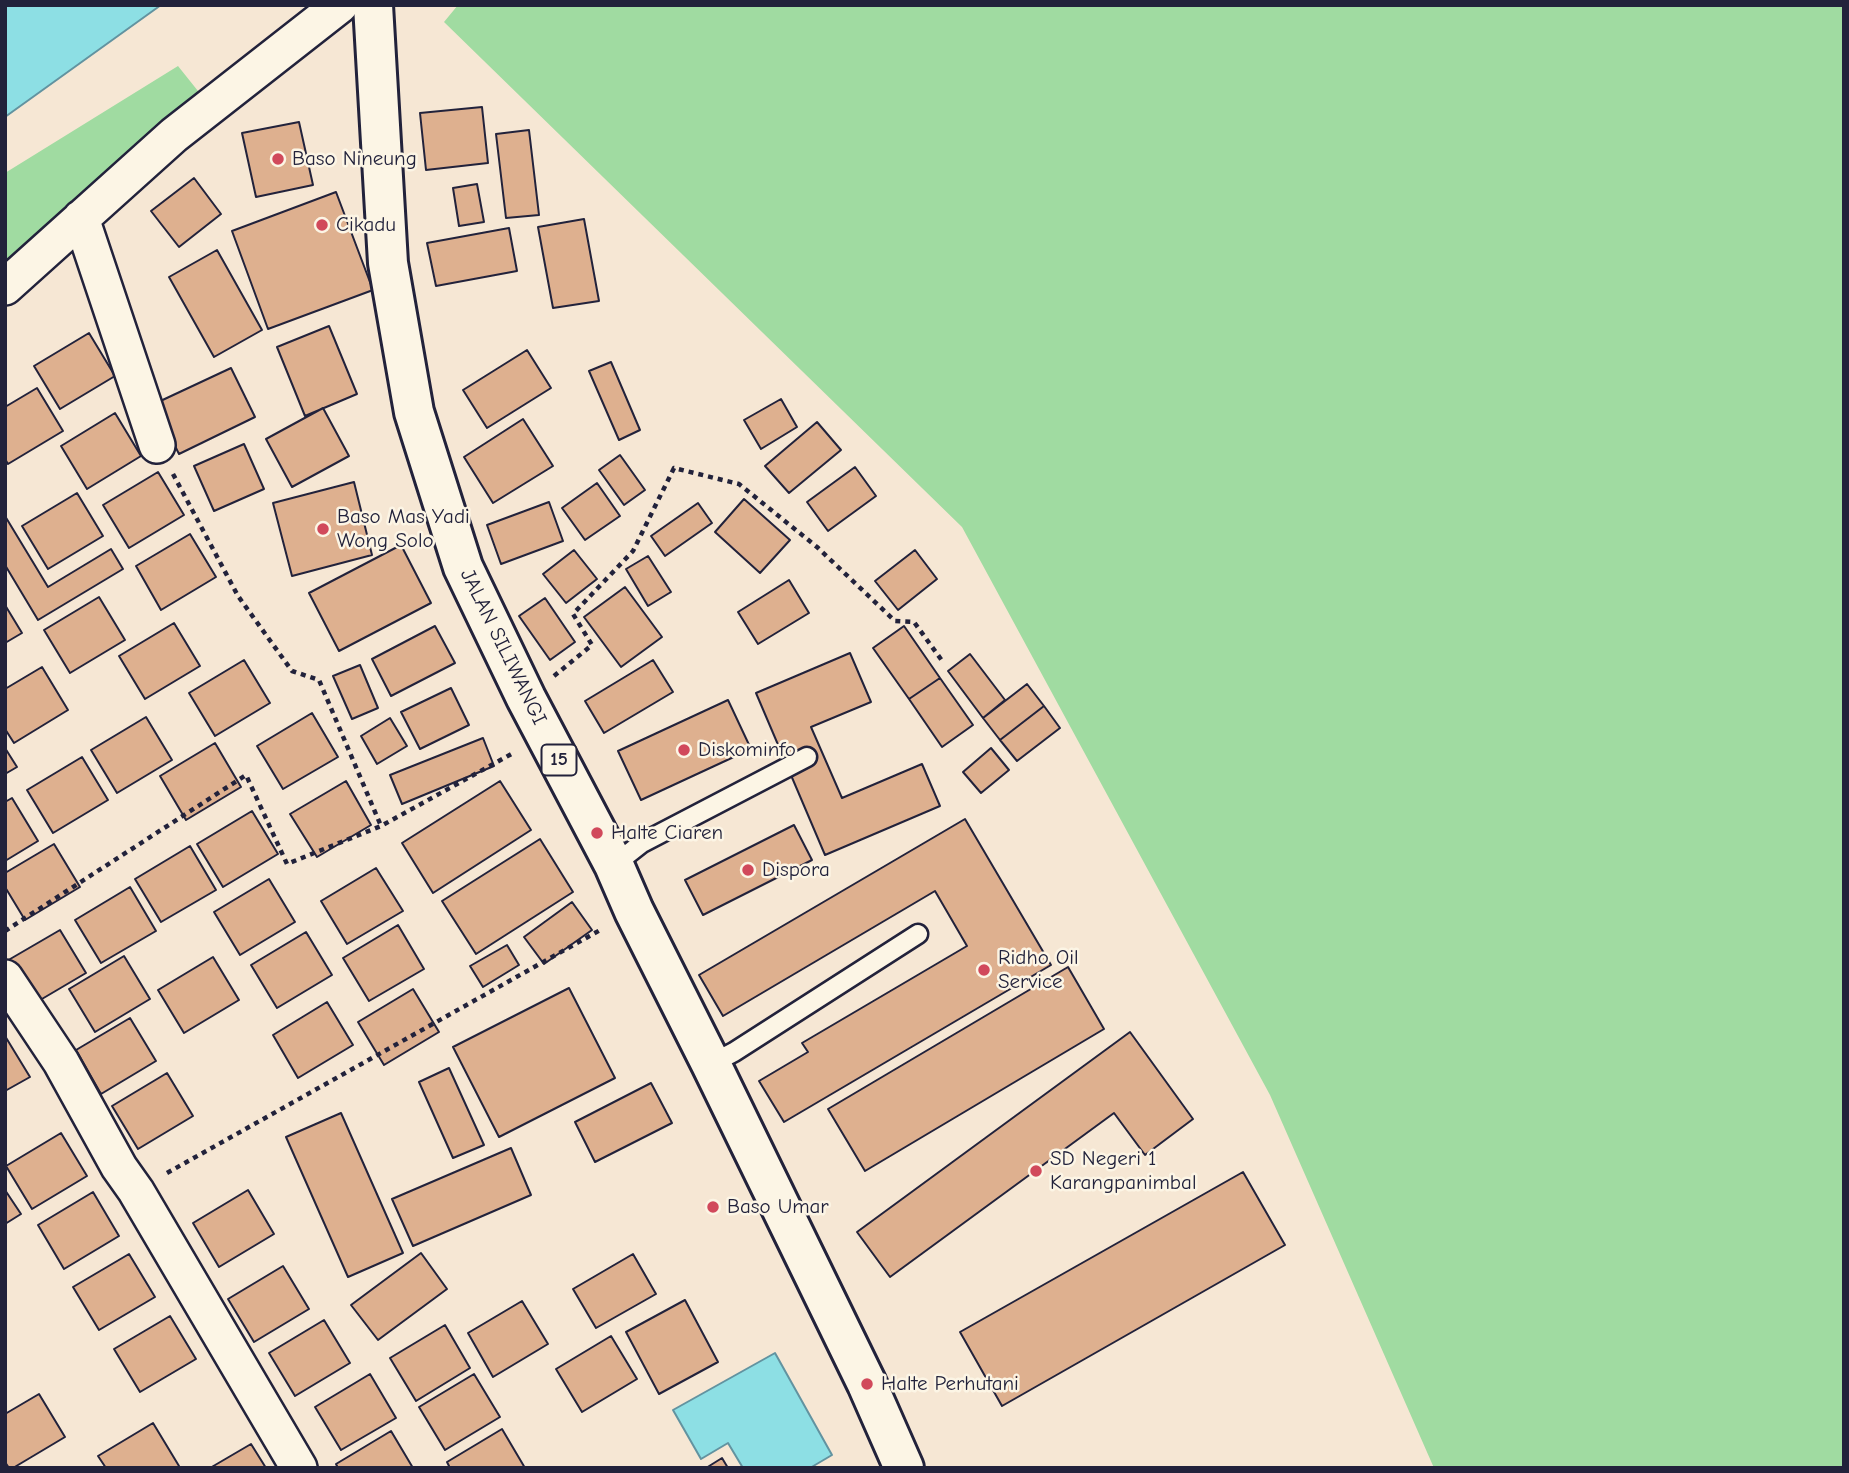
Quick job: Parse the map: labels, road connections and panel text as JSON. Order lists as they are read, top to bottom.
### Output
{
  "streets": {
    "highway": ["JALAN SILIWANGI", "15"]
  },
  "places": [
    "Baso Nineung",
    "Cikadu",
    "Baso Mas Yadi Wong Solo",
    "Diskominfo",
    "Halte Ciaren",
    "Dispora",
    "Ridho Oil Service",
    "SD Negeri 1 Karangpanimbal",
    "Baso Umar",
    "Halte Perhutani"
  ]
}
